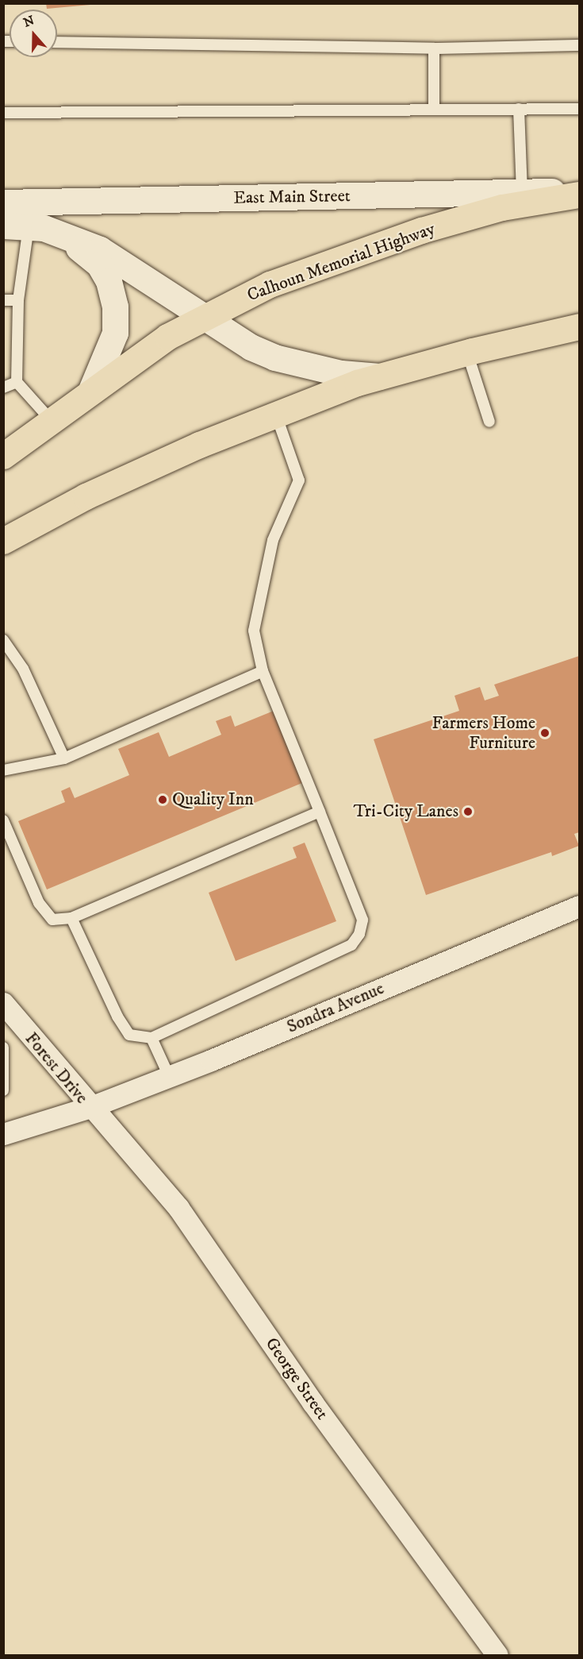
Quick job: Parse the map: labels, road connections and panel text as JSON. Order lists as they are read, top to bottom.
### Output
{
  "streets": {
    "highway": ["Calhoun Memorial Highway"],
    "main road": ["East Main Street"],
    "street": ["Sondra Avenue", "Forest Drive", "George Street"]
  },
  "crossings": [
    ["East Main Street", "Calhoun Memorial Highway"],
    ["Sondra Avenue", "Forest Drive"],
    ["Sondra Avenue", "George Street"],
    ["Forest Drive", "George Street"]
  ],
  "places": ["Farmers Home Furniture", "Quality Inn", "Tri-City Lanes"],
  "north": "top"
}
